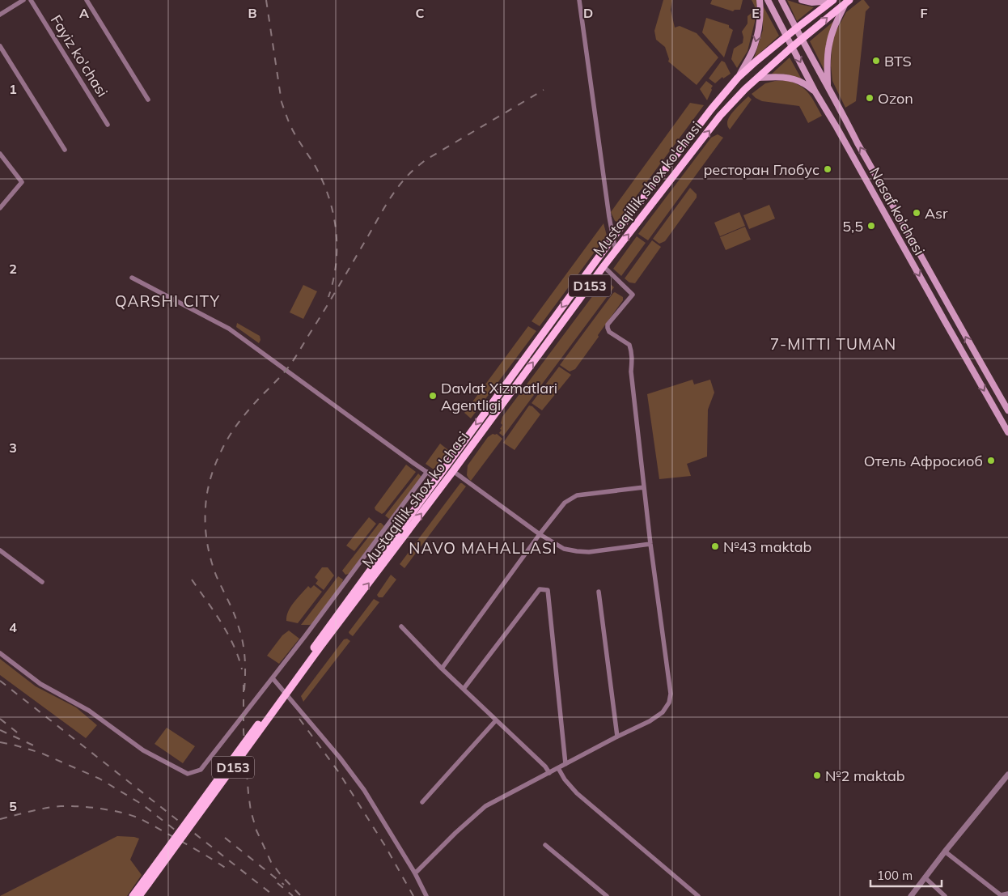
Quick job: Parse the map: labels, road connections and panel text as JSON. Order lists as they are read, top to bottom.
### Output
{
  "streets": {
    "main road": ["Mustaqillik shox ko'chasi", "Nasaf ko‘chasi", "D153"],
    "street": ["Fayiz ko'chasi"]
  },
  "crossings": [
    ["Mustaqillik shox ko'chasi", "Nasaf ko‘chasi"],
    ["Mustaqillik shox ko'chasi", "D153"]
  ],
  "districts": ["QARSHI CITY", "7-MITTI TUMAN", "NAVO MAHALLASI"],
  "places": [
    "BTS",
    "Ozon",
    "ресторан Глобус",
    "Asr",
    "5,5",
    "Davlat Xizmatlari Agentligi",
    "Отель Афросиоб",
    "№43 maktab",
    "№2 maktab"
  ],
  "scale_bar": "100 m",
  "grid": {
    "columns": [
      "A",
      "B",
      "C",
      "D",
      "E",
      "F"
    ],
    "rows": [
      "1",
      "2",
      "3",
      "4",
      "5"
    ]
  }
}
